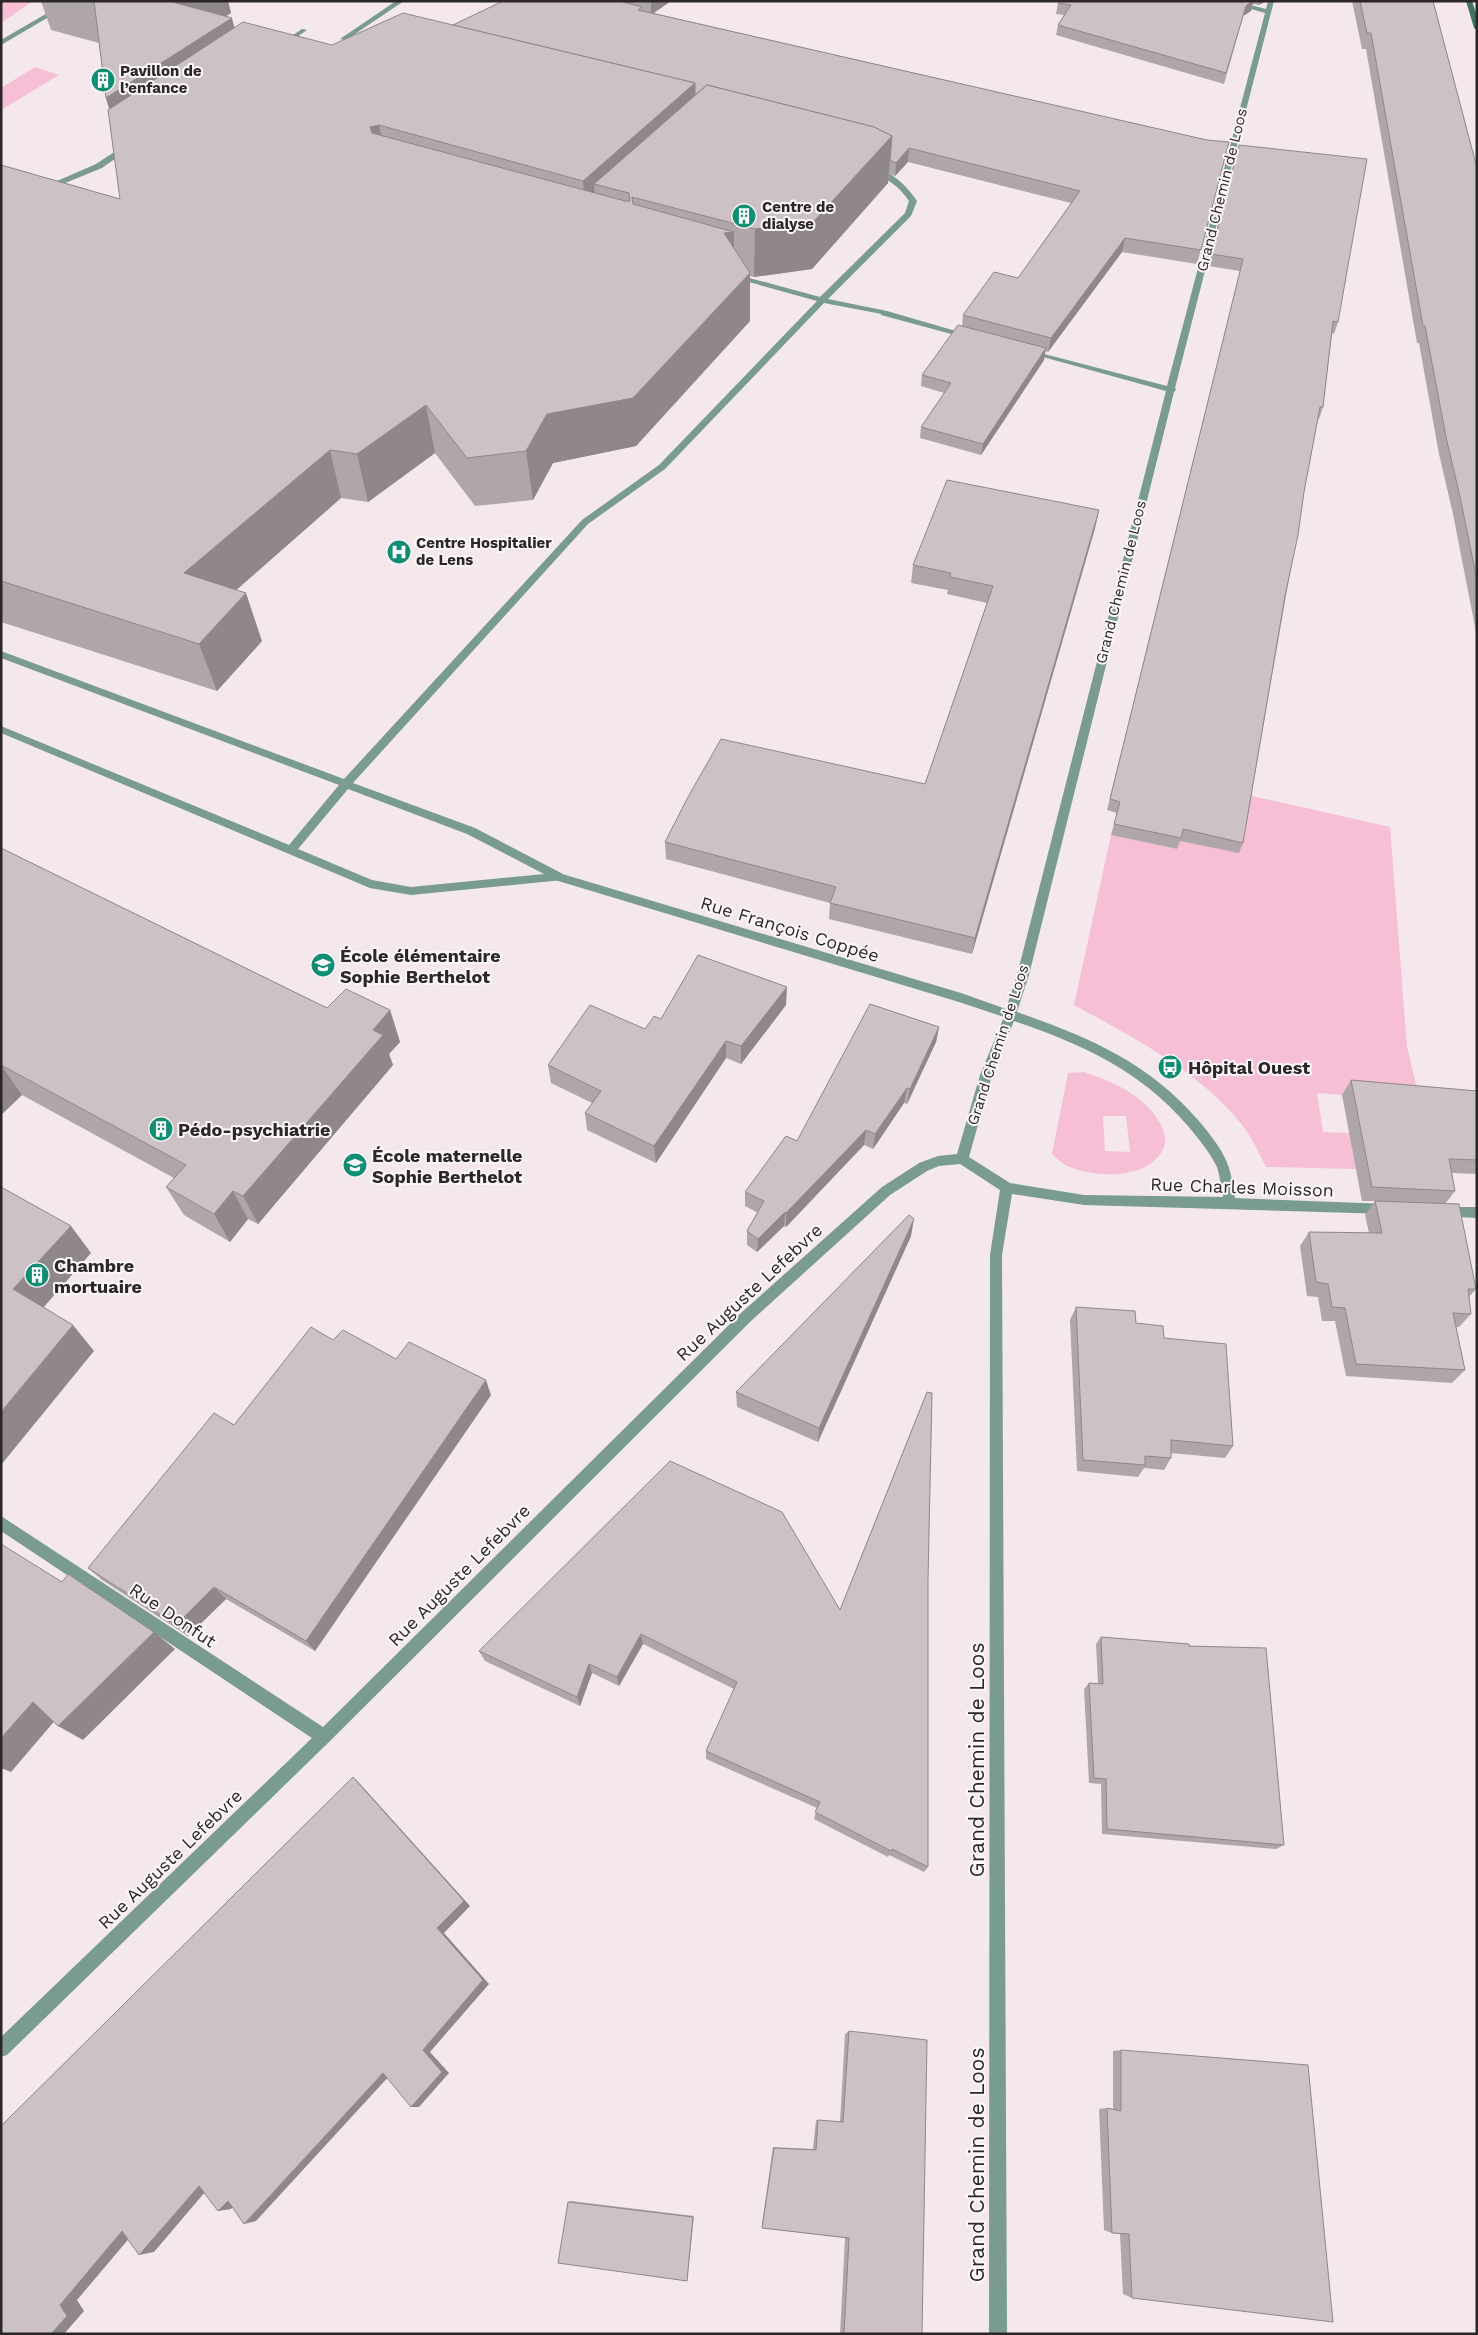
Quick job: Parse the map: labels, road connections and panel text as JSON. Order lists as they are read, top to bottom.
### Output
{
  "streets": {
    "street": [
      "Grand Chemin de Loos",
      "Rue François Coppée",
      "Rue Charles Moisson",
      "Rue Auguste Lefebvre",
      "Rue Donfut"
    ]
  },
  "crossings": [
    ["Grand Chemin de Loos", "Rue François Coppée"],
    ["Grand Chemin de Loos", "Rue Charles Moisson"],
    ["Grand Chemin de Loos", "Rue Auguste Lefebvre"],
    ["Rue François Coppée", "Rue Charles Moisson"],
    ["Rue Auguste Lefebvre", "Rue Donfut"]
  ],
  "places": {
    "building": [
      "Pavillon de l’enfance",
      "Centre de dialyse",
      "Pédo-psychiatrie",
      "Chambre mortuaire"
    ],
    "hospital": ["Centre Hospitalier de Lens"],
    "school or university": ["École élémentaire Sophie Berthelot", "École maternelle Sophie Berthelot"],
    "bus stop": ["Hôpital Ouest"]
  }
}
